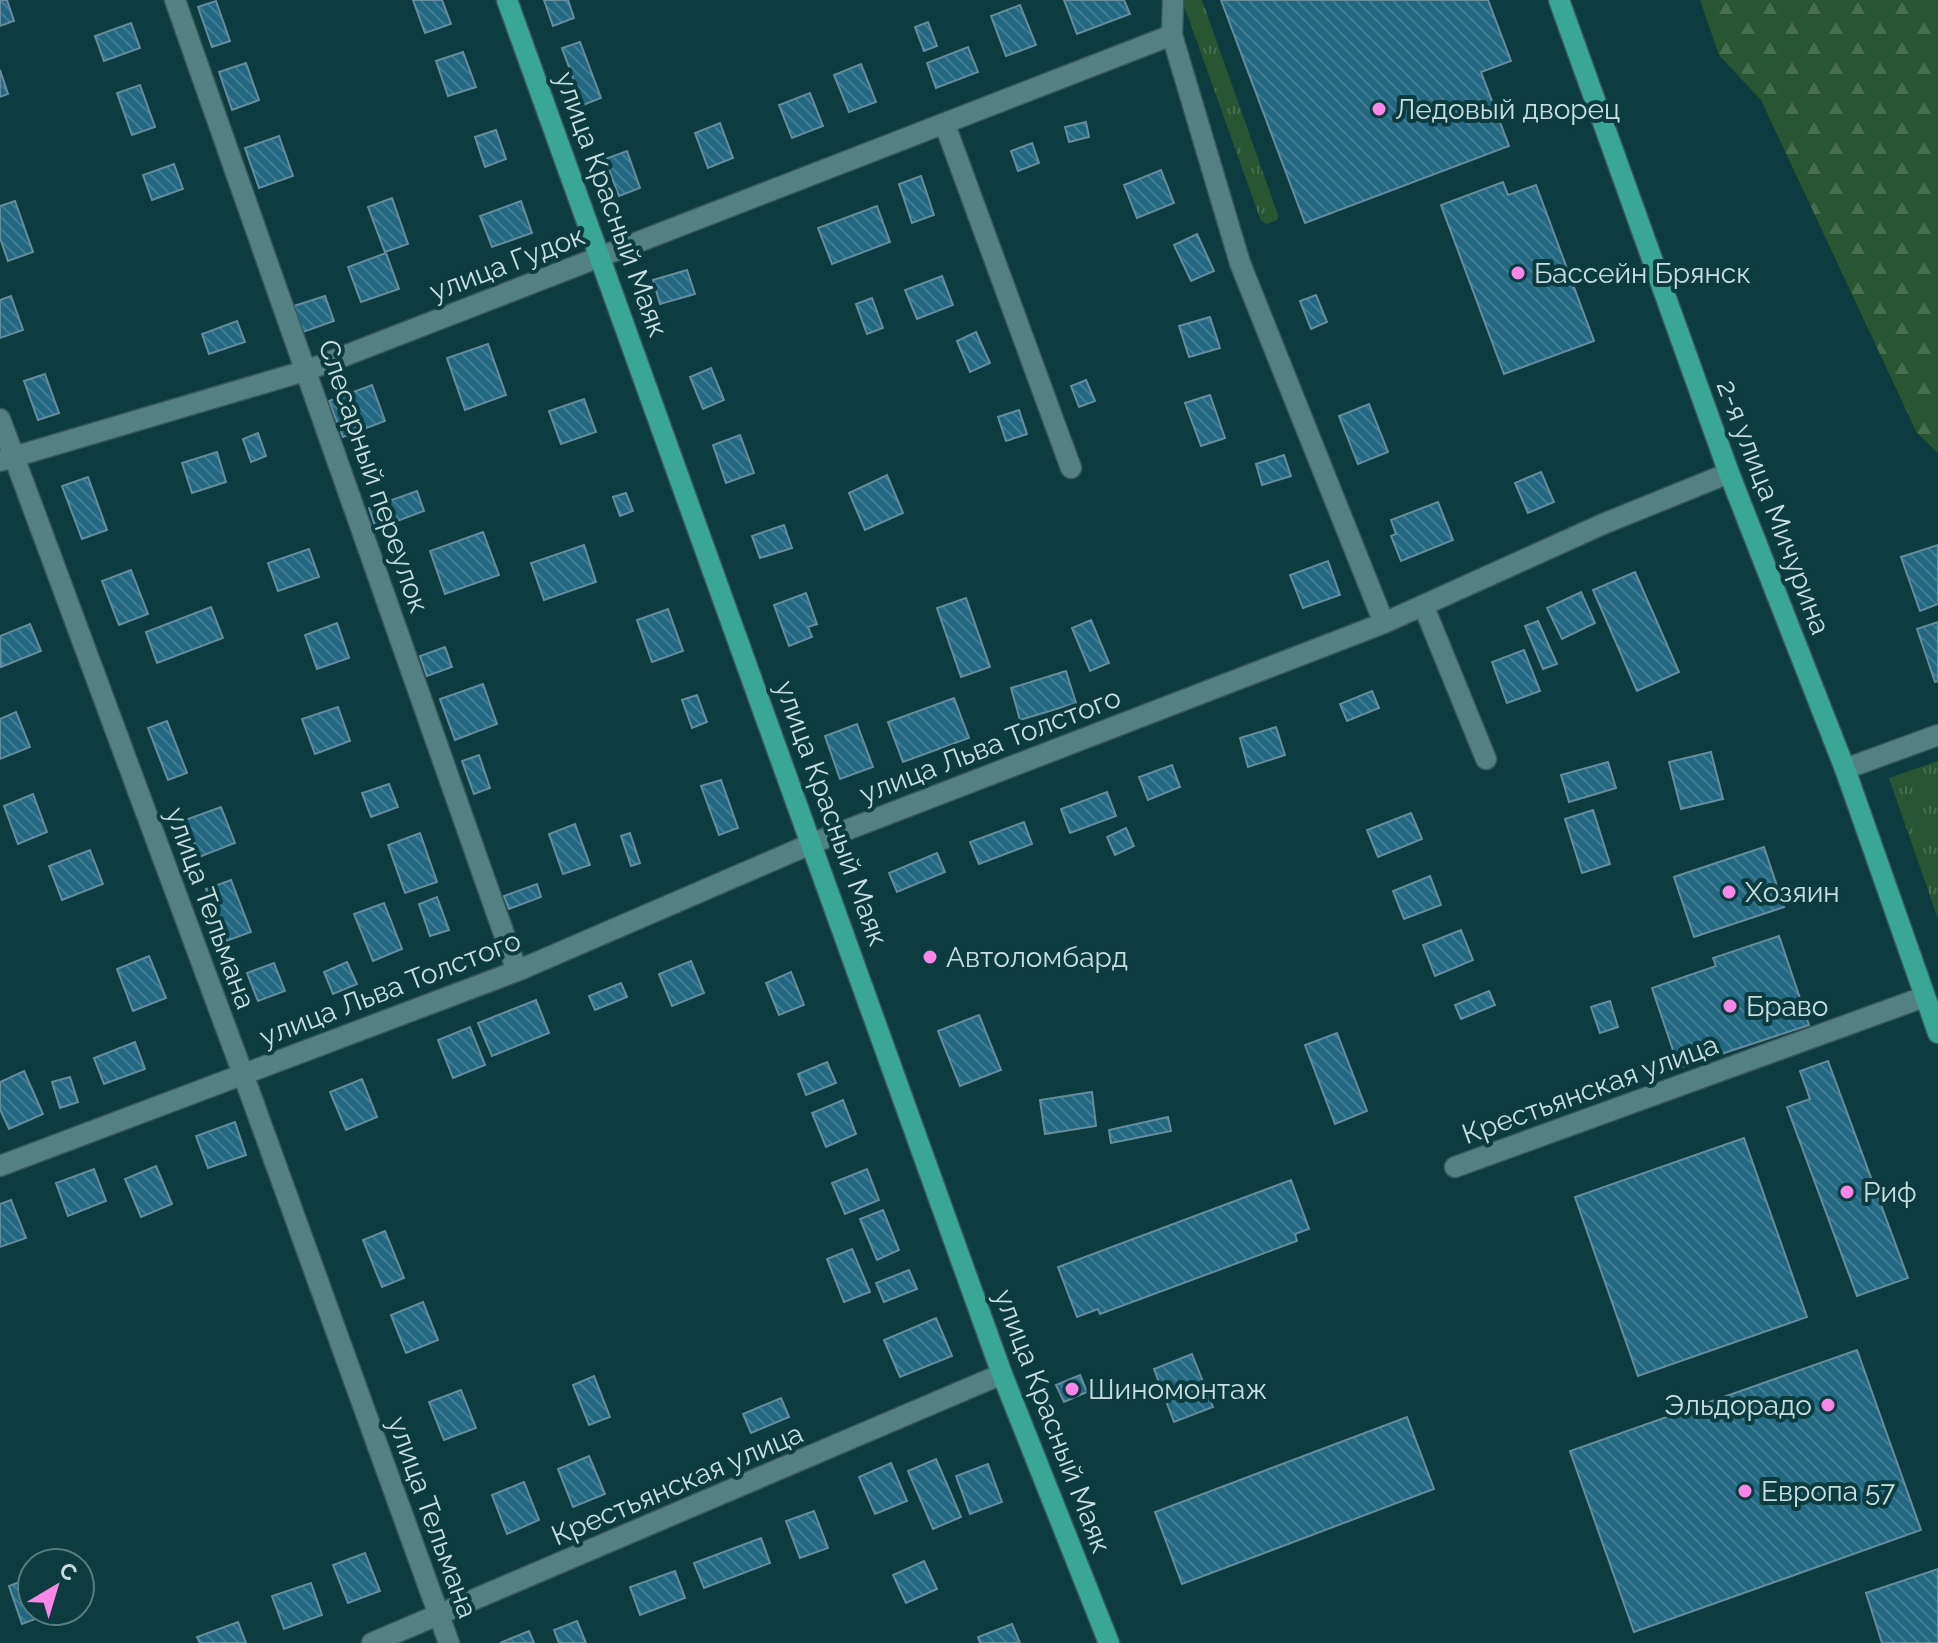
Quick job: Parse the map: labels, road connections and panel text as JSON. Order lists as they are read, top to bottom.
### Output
{
  "streets": {
    "main road": ["улица Красный Маяк", "2-я улица Мичурина"],
    "street": [
      "улица Гудок",
      "Слесарный переулок",
      "улица Льва Толстого",
      "улица Тельмана",
      "Крестьянская улица"
    ]
  },
  "crossings": [
    ["улица Красный Маяк", "улица Гудок"],
    ["улица Красный Маяк", "улица Льва Толстого"],
    ["улица Красный Маяк", "Крестьянская улица"],
    ["улица Гудок", "Слесарный переулок"],
    ["улица Гудок", "улица Тельмана"],
    ["Слесарный переулок", "улица Льва Толстого"],
    ["2-я улица Мичурина", "улица Льва Толстого"],
    ["2-я улица Мичурина", "Крестьянская улица"],
    ["улица Льва Толстого", "улица Тельмана"],
    ["улица Тельмана", "Крестьянская улица"]
  ],
  "places": [
    "Ледовый дворец",
    "Бассейн Брянск",
    "Хозяин",
    "Автоломбард",
    "Браво",
    "Риф",
    "Шиномонтаж",
    "Эльдорадо",
    "Европа 57"
  ],
  "north": "top right"
}
